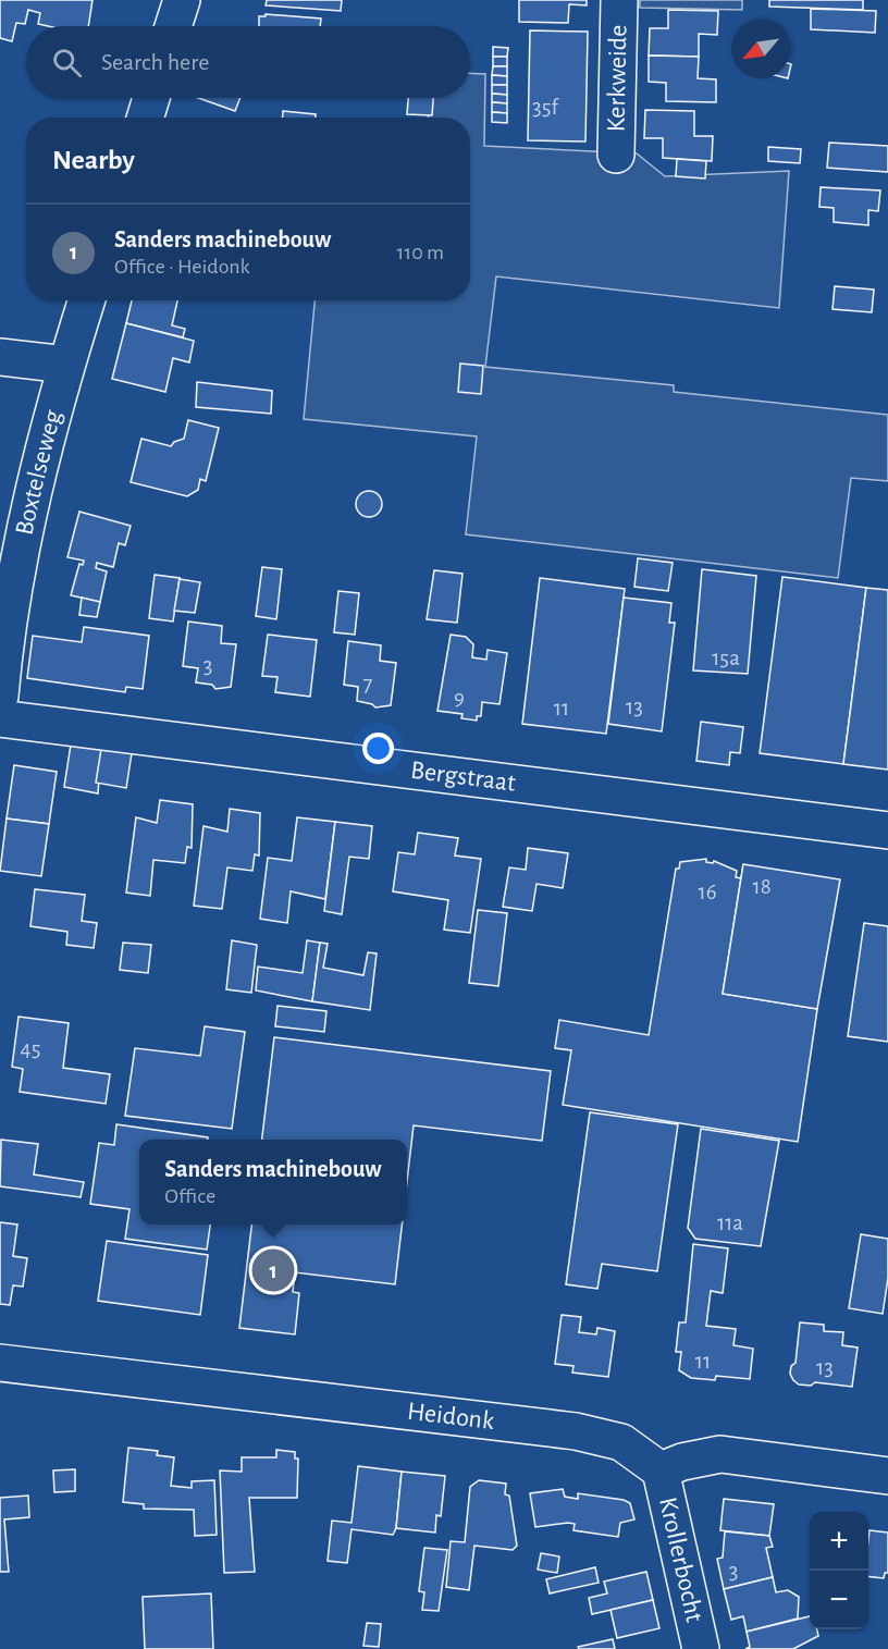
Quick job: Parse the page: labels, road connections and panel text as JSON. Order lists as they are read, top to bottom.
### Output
{
  "streets": {
    "street": [
      "Kerkweide",
      "Boxtelseweg",
      "Bergstraat",
      "Heidonk",
      "Krollerbocht"
    ]
  },
  "crossings": [
    ["Heidonk", "Krollerbocht"]
  ],
  "house_numbers": [
    "35f",
    "15a",
    "3",
    "7",
    "9",
    "13",
    "11",
    "18",
    "16",
    "45",
    "11a",
    "11",
    "13",
    "3"
  ],
  "north": "bottom left",
  "page": {
    "search": "Search here",
    "heading": "Nearby",
    "list": [
      {
        "mark": "1",
        "name": "Sanders machinebouw",
        "note": "Office · Heidonk",
        "value": "110 m"
      }
    ],
    "popup": ["Sanders machinebouw", "Office"],
    "pins": "1",
    "map_buttons": ["+", "−"]
  }
}
